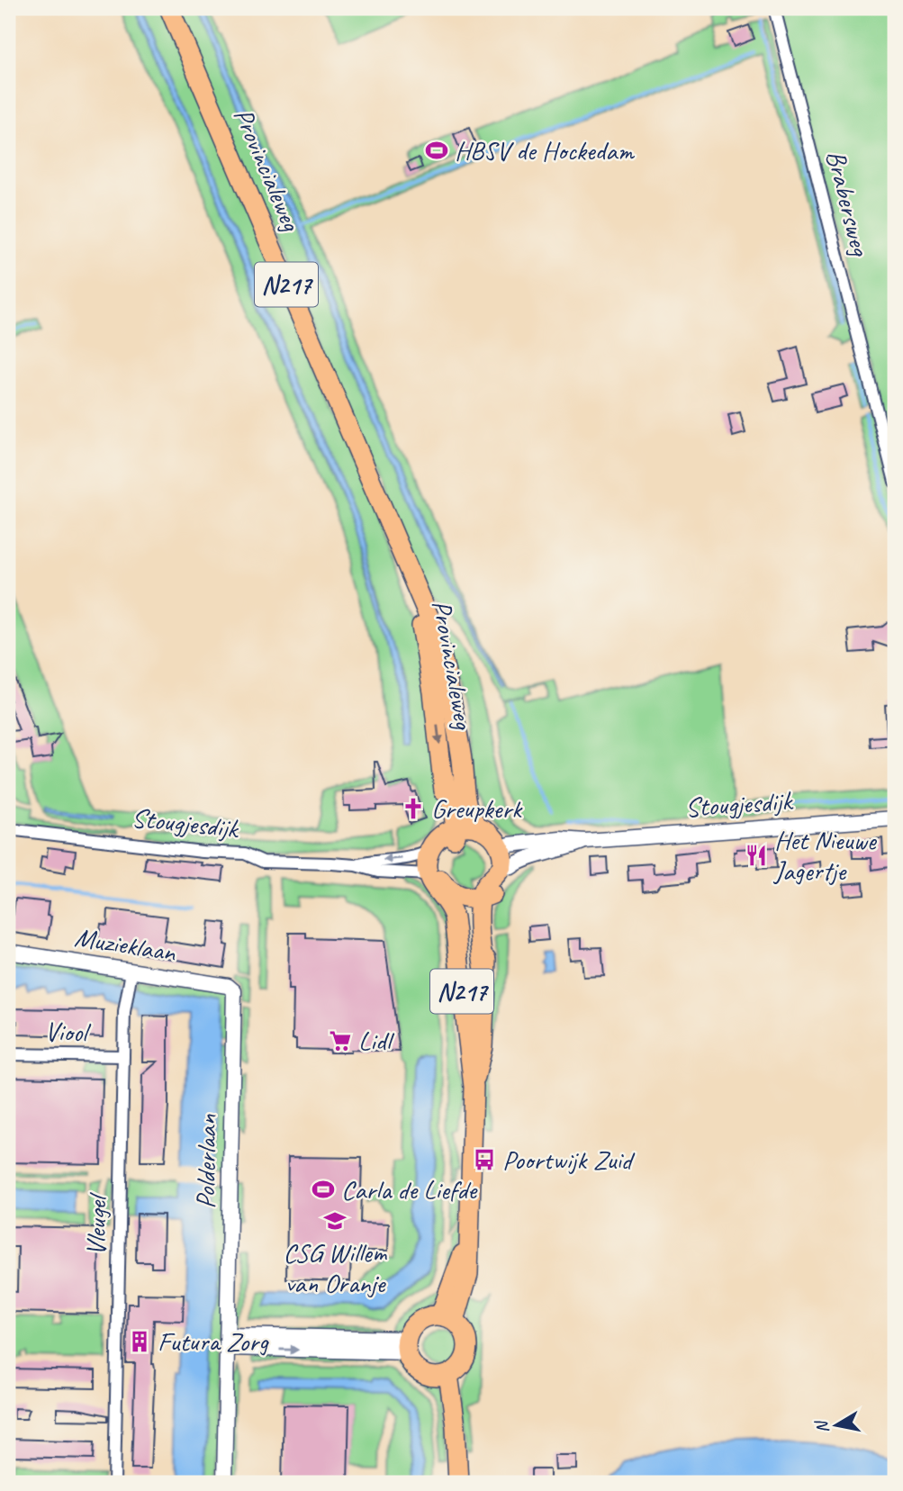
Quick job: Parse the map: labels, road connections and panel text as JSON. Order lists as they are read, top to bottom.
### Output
{
  "streets": {
    "main road": ["Provincialeweg", "N217"],
    "street": [
      "Brabersweg",
      "Stougjesdijk",
      "Muzieklaan",
      "Viool",
      "Polderlaan",
      "Vleugel"
    ]
  },
  "crossings": [
    ["Provincialeweg", "N217"],
    ["N217", "Stougjesdijk"],
    ["Muzieklaan", "Polderlaan"],
    ["Muzieklaan", "Vleugel"],
    ["Viool", "Vleugel"]
  ],
  "places": {
    "sports": ["HBSV de Hockedam", "Carla de Liefde"],
    "church": ["Greupkerk"],
    "restaurant": ["Het Nieuwe Jagertje"],
    "supermarket": ["Lidl"],
    "bus stop": ["Poortwijk Zuid"],
    "school or university": ["CSG Willem van Oranje"],
    "building": ["Futura Zorg"]
  },
  "north": "left"
}
